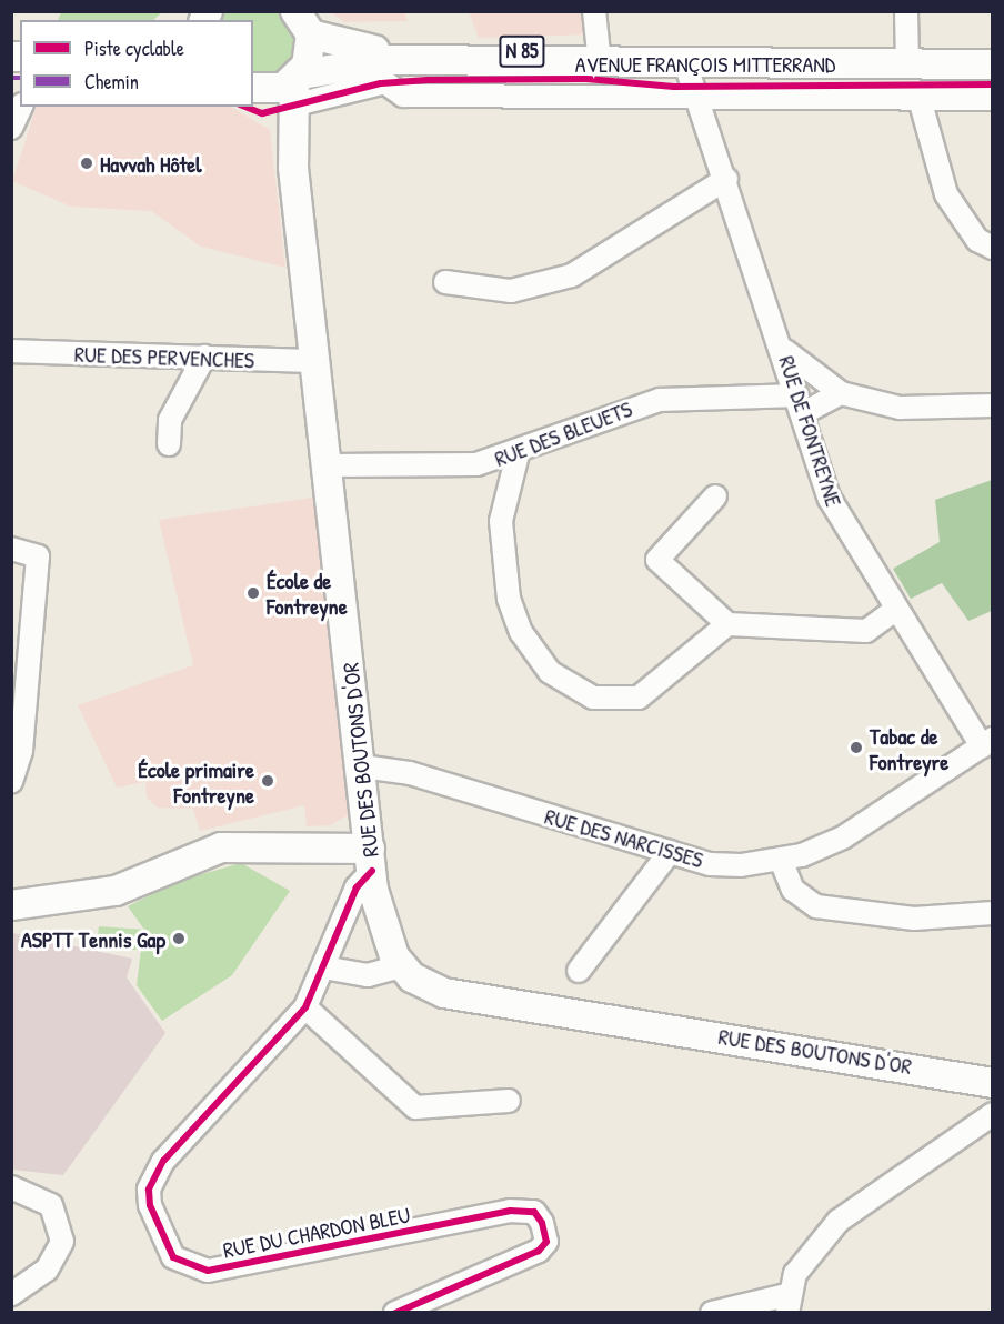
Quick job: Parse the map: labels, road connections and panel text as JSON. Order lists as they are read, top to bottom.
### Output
{
  "streets": {
    "main road": ["N 85", "AVENUE FRANÇOIS MITTERRAND", "RUE DES BOUTONS D'OR"],
    "street": [
      "RUE DES PERVENCHES",
      "RUE DE FONTREYNE",
      "RUE DES BLEUETS",
      "RUE DES NARCISSES",
      "RUE DU CHARDON BLEU"
    ]
  },
  "crossings": [
    ["AVENUE FRANÇOIS MITTERRAND", "RUE DE FONTREYNE"],
    ["AVENUE FRANÇOIS MITTERRAND", "RUE DES BOUTONS D'OR"],
    ["RUE DES PERVENCHES", "RUE DES BOUTONS D'OR"],
    ["RUE DE FONTREYNE", "RUE DES BLEUETS"],
    ["RUE DE FONTREYNE", "RUE DES NARCISSES"],
    ["RUE DES BLEUETS", "RUE DES BOUTONS D'OR"],
    ["RUE DES BOUTONS D'OR", "RUE DES NARCISSES"],
    ["RUE DES BOUTONS D'OR", "RUE DU CHARDON BLEU"]
  ],
  "places": [
    "Havvah Hôtel",
    "École de Fontreyne",
    "Tabac de Fontreyre",
    "École primaire Fontreyne",
    "ASPTT Tennis Gap"
  ],
  "legend": ["Piste cyclable", "Chemin"]
}
